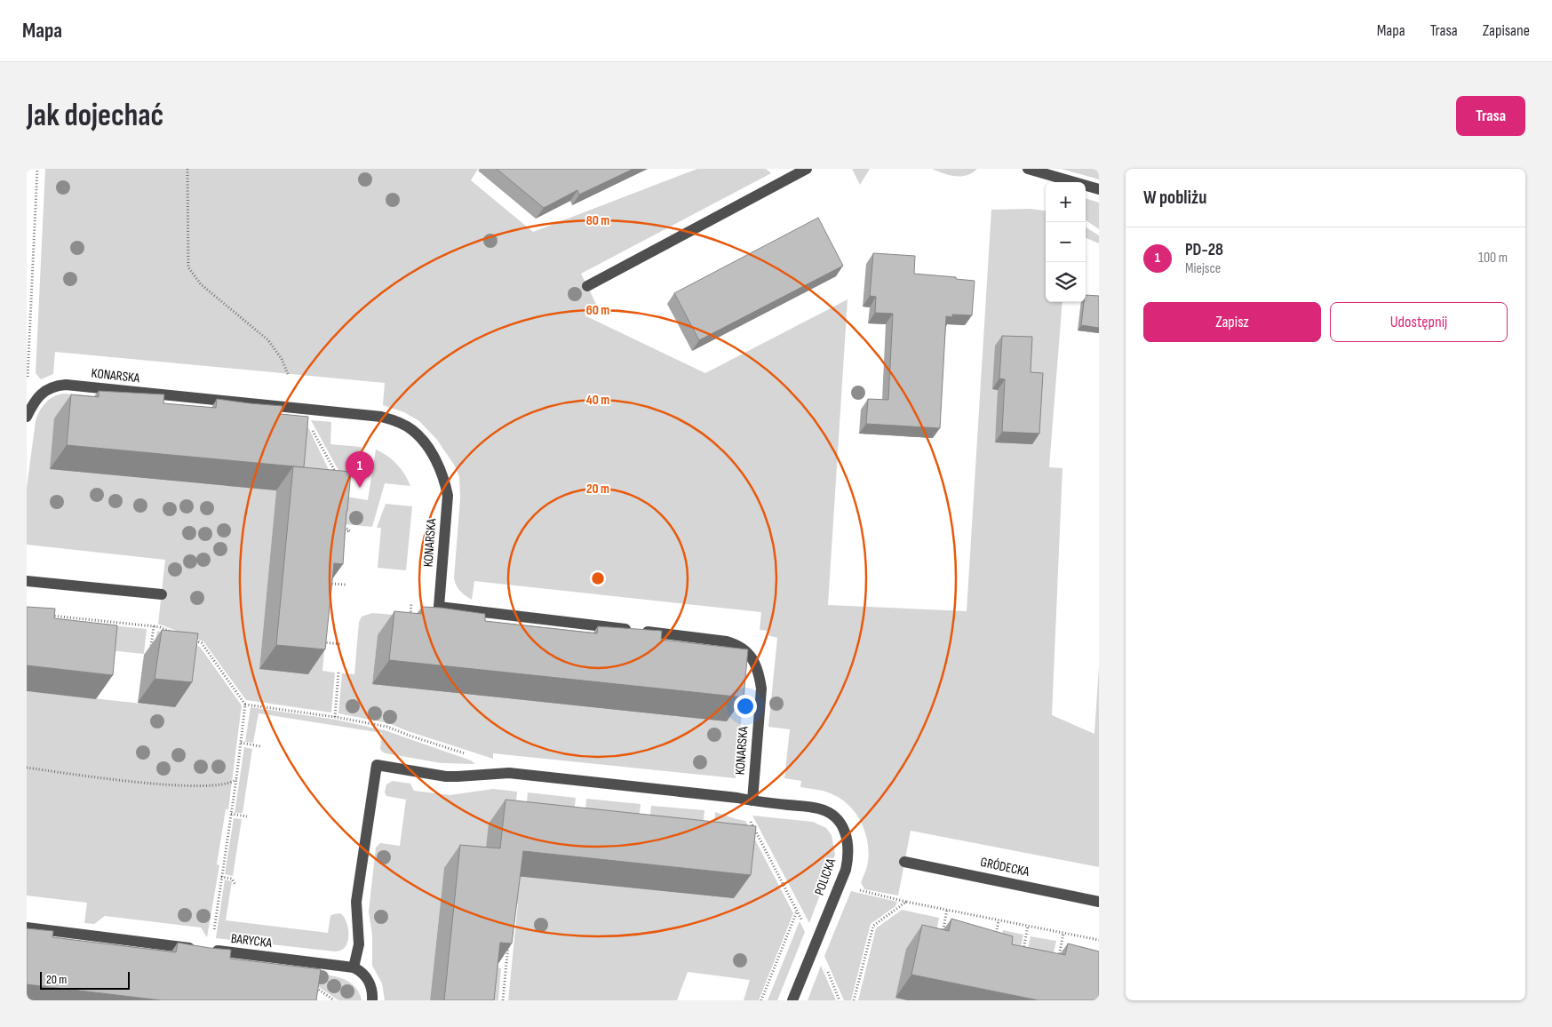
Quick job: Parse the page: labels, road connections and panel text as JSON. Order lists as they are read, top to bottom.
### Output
{
  "streets": {
    "street": [
      "KONARSKA",
      "GRÓDECKA",
      "POLICKA",
      "BARYCKA"
    ]
  },
  "crossings": [
    ["KONARSKA", "POLICKA"],
    ["POLICKA", "BARYCKA"]
  ],
  "scale_bar": "20 m",
  "page": {
    "header": "Mapa",
    "nav": ["Mapa", "Trasa", "Zapisane"],
    "buttons": [
      "Trasa",
      ["Zapisz", "Udostępnij"]
    ],
    "title": "Jak dojechać",
    "heading": "W pobliżu",
    "map_buttons": ["+", "−"],
    "list": [
      {
        "mark": "1",
        "name": "PD-28",
        "note": "Miejsce",
        "value": "100 m"
      }
    ],
    "pins": "1",
    "scale": "20 m"
  },
  "rings": [
    "80 m",
    "60 m",
    "40 m",
    "20 m"
  ]
}
